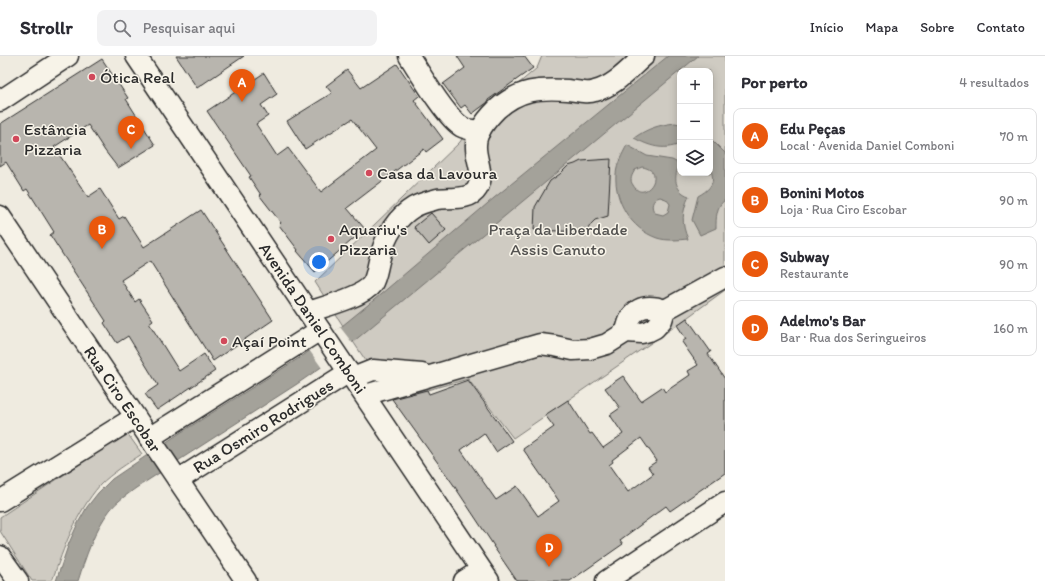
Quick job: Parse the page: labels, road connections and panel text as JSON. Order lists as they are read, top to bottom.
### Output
{
  "streets": {
    "street": ["Avenida Daniel Comboni", "Rua Ciro Escobar", "Rua Osmiro Rodrigues"]
  },
  "crossings": [
    ["Avenida Daniel Comboni", "Rua Osmiro Rodrigues"],
    ["Rua Ciro Escobar", "Rua Osmiro Rodrigues"]
  ],
  "parks": ["Praça da Liberdade Assis Canuto"],
  "places": [
    "Ótica Real",
    "Estância Pizzaria",
    "Casa da Lavoura",
    "Aquariu's Pizzaria",
    "Açaí Point"
  ],
  "page": {
    "header": "Strollr",
    "search": "Pesquisar aqui",
    "nav": [
      "Início",
      "Mapa",
      "Sobre",
      "Contato"
    ],
    "heading": ["Por perto", "4 resultados"],
    "map_buttons": ["+", "−"],
    "pins": [
      "A",
      "C",
      "B",
      "D"
    ],
    "list": [
      {
        "mark": "A",
        "name": "Edu Peças",
        "note": "Local · Avenida Daniel Comboni",
        "value": "70 m"
      },
      {
        "mark": "B",
        "name": "Bonini Motos",
        "note": "Loja · Rua Ciro Escobar",
        "value": "90 m"
      },
      {
        "mark": "C",
        "name": "Subway",
        "note": "Restaurante",
        "value": "90 m"
      },
      {
        "mark": "D",
        "name": "Adelmo's Bar",
        "note": "Bar · Rua dos Seringueiros",
        "value": "160 m"
      }
    ]
  }
}
